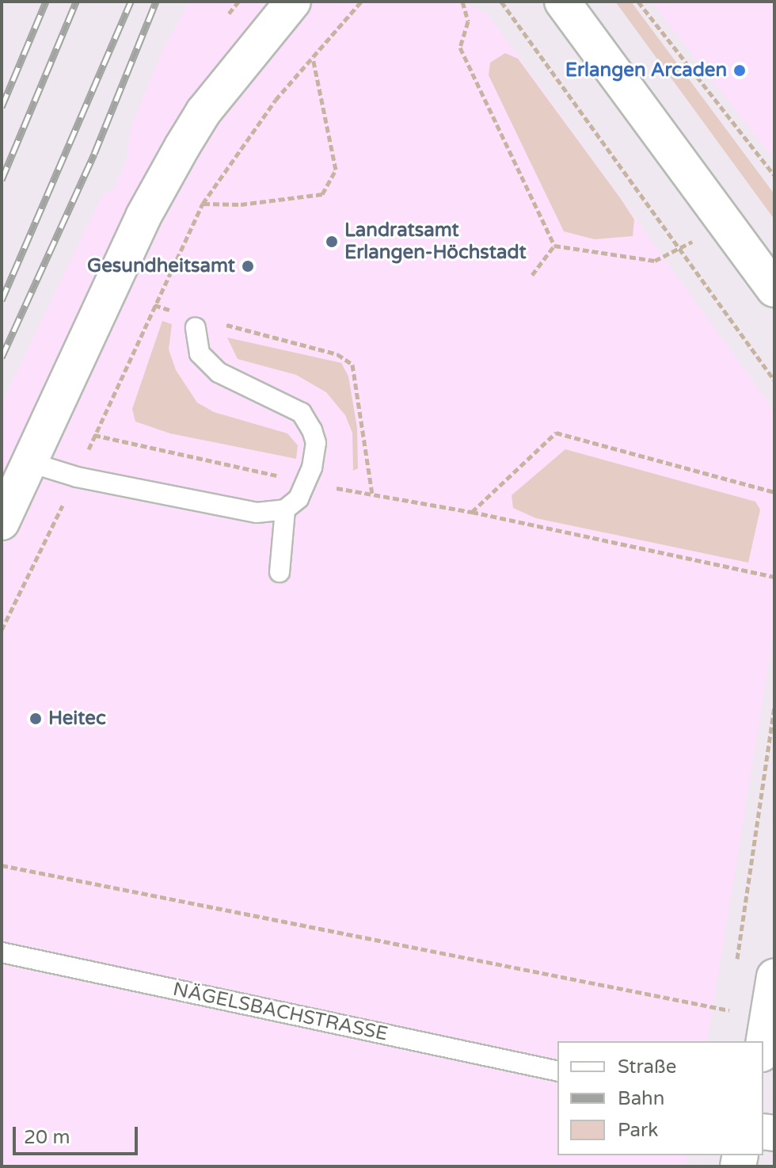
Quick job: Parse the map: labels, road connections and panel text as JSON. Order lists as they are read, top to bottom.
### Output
{
  "streets": {
    "lane": ["NÄGELSBACHSTRASSE"]
  },
  "places": [
    "Erlangen Arcaden",
    "Landratsamt Erlangen-Höchstadt",
    "Gesundheitsamt",
    "Heitec"
  ],
  "legend": ["Straße", "Bahn", "Park"],
  "scale_bar": "20 m"
}
